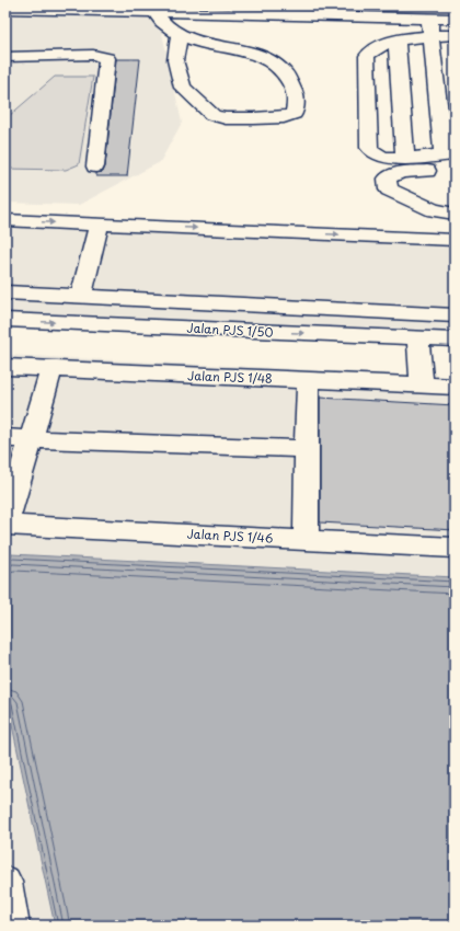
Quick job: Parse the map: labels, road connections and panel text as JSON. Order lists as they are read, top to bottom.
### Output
{
  "streets": {
    "street": ["Jalan PJS 1/50", "Jalan PJS 1/48", "Jalan PJS 1/46"]
  }
}
